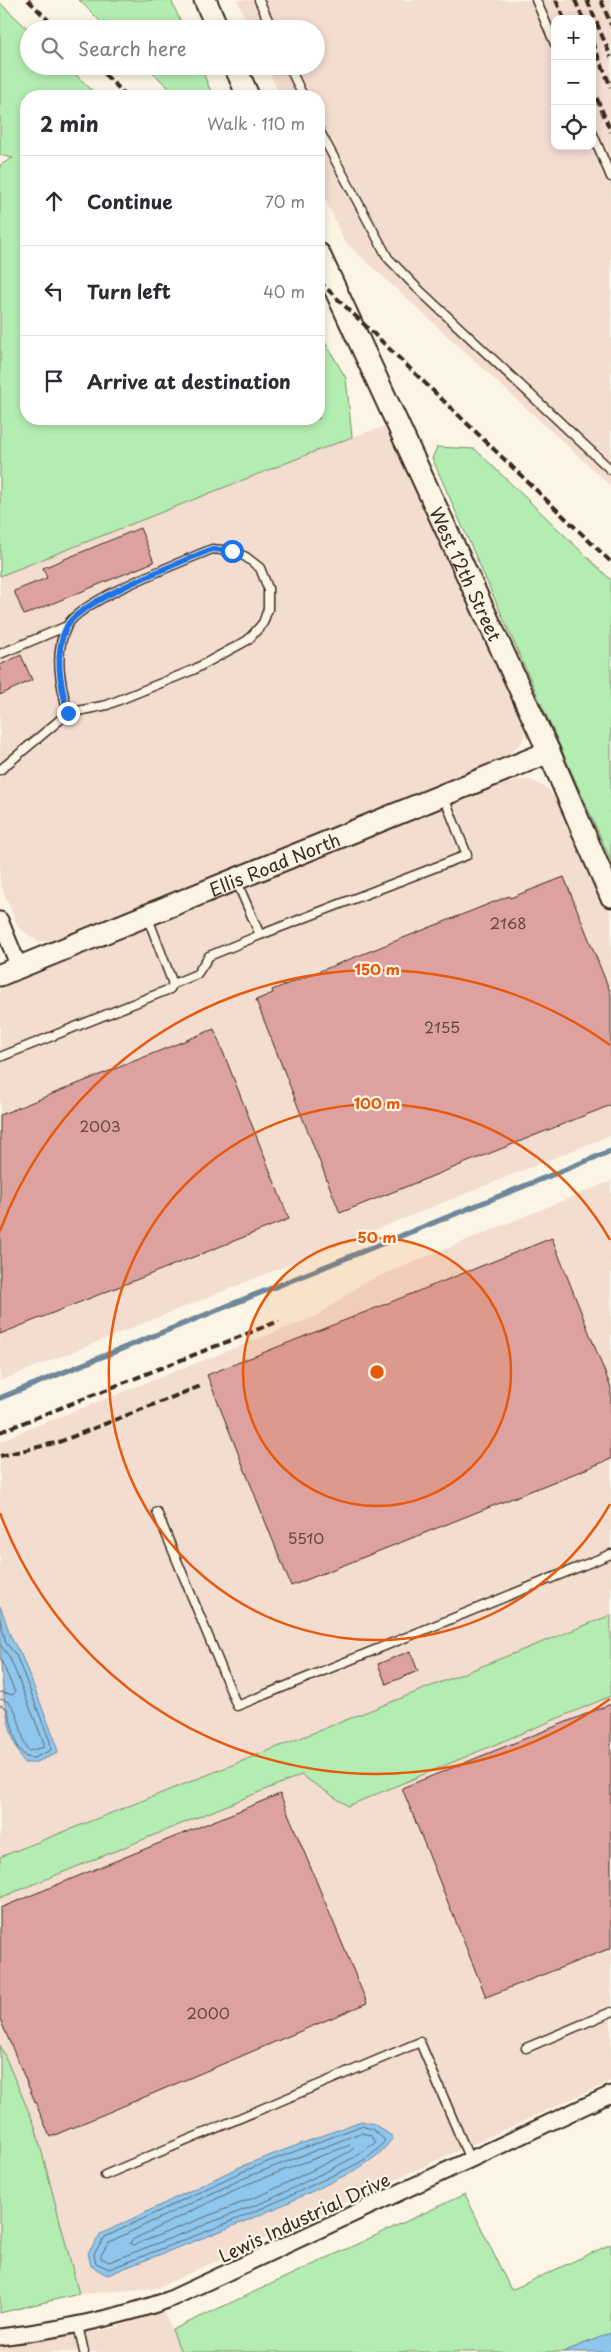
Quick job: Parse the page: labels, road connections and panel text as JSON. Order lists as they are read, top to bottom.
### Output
{
  "streets": {
    "street": ["West 12th Street", "Ellis Road North", "Lewis Industrial Drive"]
  },
  "crossings": [
    ["West 12th Street", "Ellis Road North"]
  ],
  "house_numbers": [
    "2168",
    "2155",
    "2003",
    "5510",
    "2000"
  ],
  "page": {
    "map_buttons": ["+", "−"],
    "search": "Search here",
    "heading": ["2 min", "Walk · 110 m"],
    "list": [
      ["Continue", "70 m"],
      ["Turn left", "40 m"],
      "Arrive at destination"
    ]
  },
  "rings": ["150 m", "100 m", "50 m"]
}
